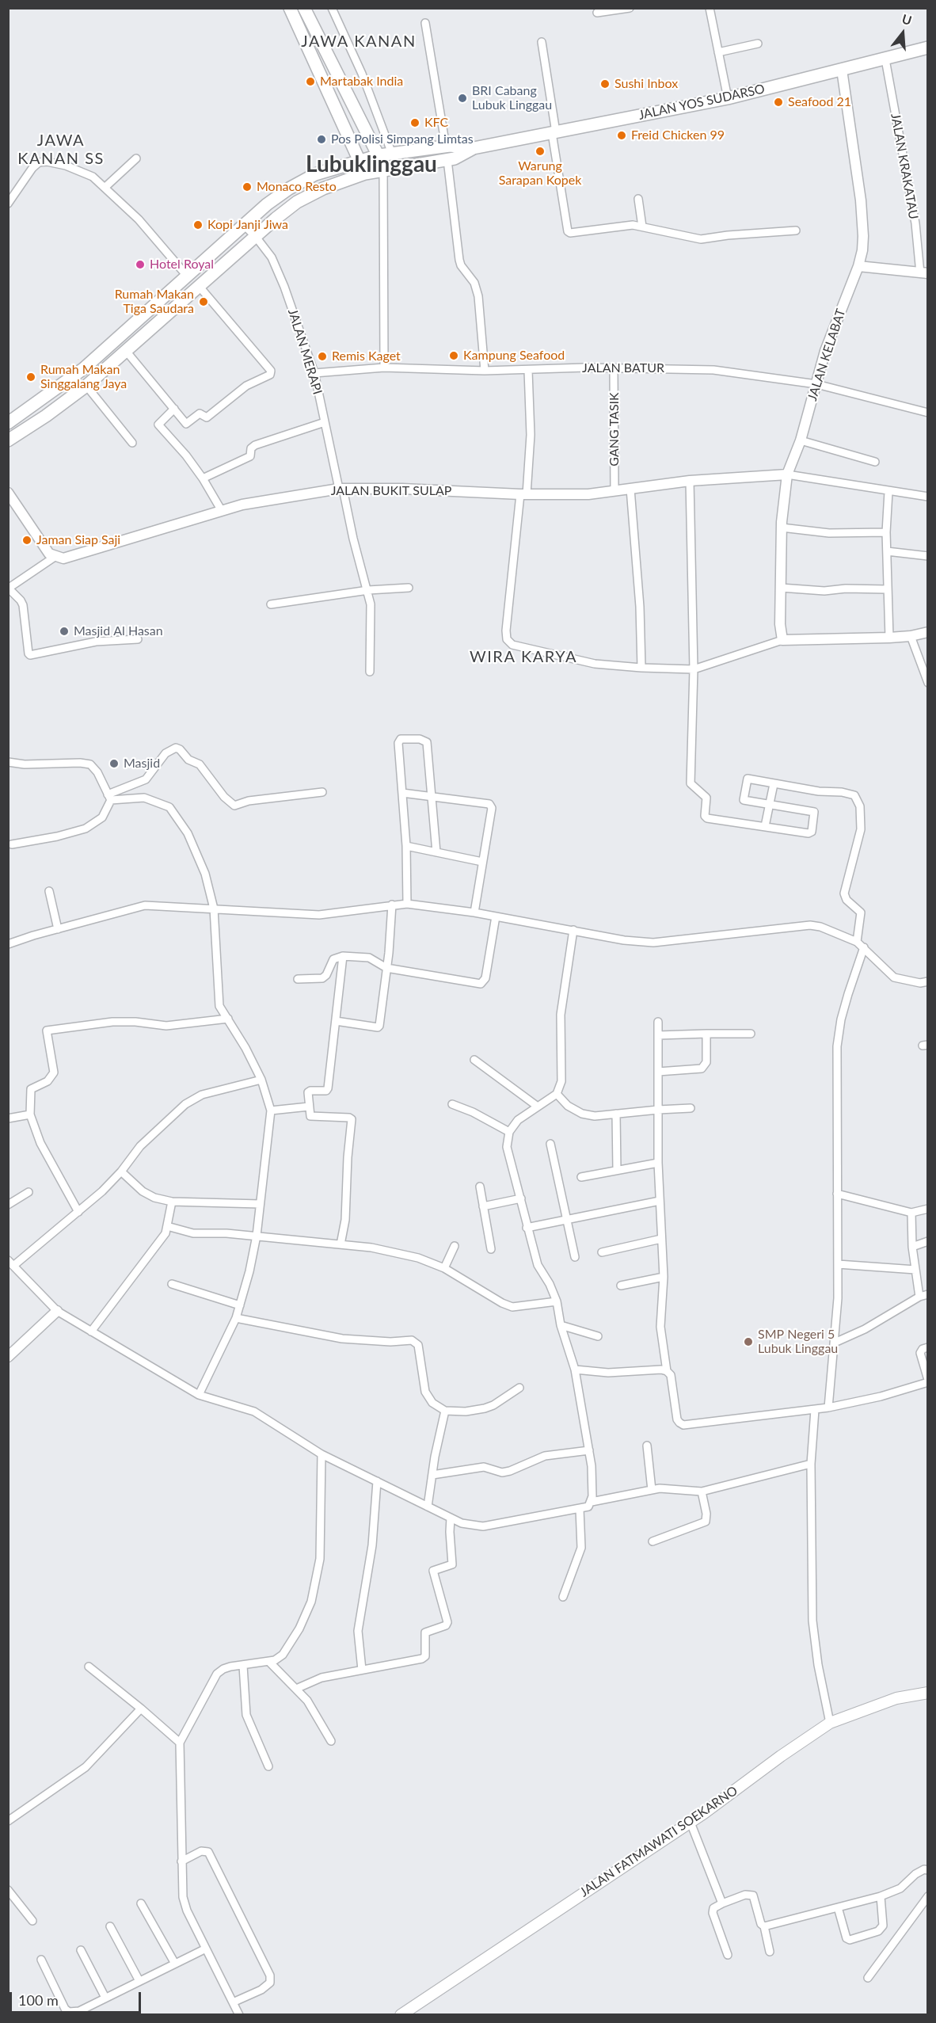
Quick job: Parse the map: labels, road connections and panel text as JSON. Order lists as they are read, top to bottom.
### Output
{
  "streets": {
    "highway": ["JALAN YOS SUDARSO"],
    "main road": ["JALAN FATMAWATI SOEKARNO"],
    "street": [
      "JALAN KRAKATAU",
      "JALAN MERAPI",
      "JALAN KELABAT",
      "JALAN BATUR",
      "GANG TASIK",
      "JALAN BUKIT SULAP"
    ]
  },
  "crossings": [
    ["JALAN YOS SUDARSO", "JALAN KRAKATAU"],
    ["JALAN YOS SUDARSO", "JALAN MERAPI"],
    ["JALAN YOS SUDARSO", "JALAN KELABAT"],
    ["JALAN MERAPI", "JALAN BATUR"],
    ["JALAN MERAPI", "JALAN BUKIT SULAP"],
    ["JALAN KELABAT", "JALAN BATUR"],
    ["JALAN KELABAT", "JALAN BUKIT SULAP"],
    ["JALAN BATUR", "GANG TASIK"],
    ["GANG TASIK", "JALAN BUKIT SULAP"]
  ],
  "districts": [
    "JAWA KANAN",
    "JAWA KANAN SS",
    "Lubuklinggau",
    "WIRA KARYA"
  ],
  "places": [
    "Martabak India",
    "Sushi Inbox",
    "BRI Cabang Lubuk Linggau",
    "Seafood 21",
    "KFC",
    "Freid Chicken 99",
    "Pos Polisi Simpang Limtas",
    "Warung Sarapan Kopek",
    "Monaco Resto",
    "Kopi Janji Jiwa",
    "Hotel Royal",
    "Rumah Makan Tiga Saudara",
    "Kampung Seafood",
    "Remis Kaget",
    "Rumah Makan Singgalang Jaya",
    "Jaman Siap Saji",
    "Masjid Al Hasan",
    "Masjid",
    "SMP Negeri 5 Lubuk Linggau"
  ],
  "scale_bar": "100 m",
  "north": "top"
}
